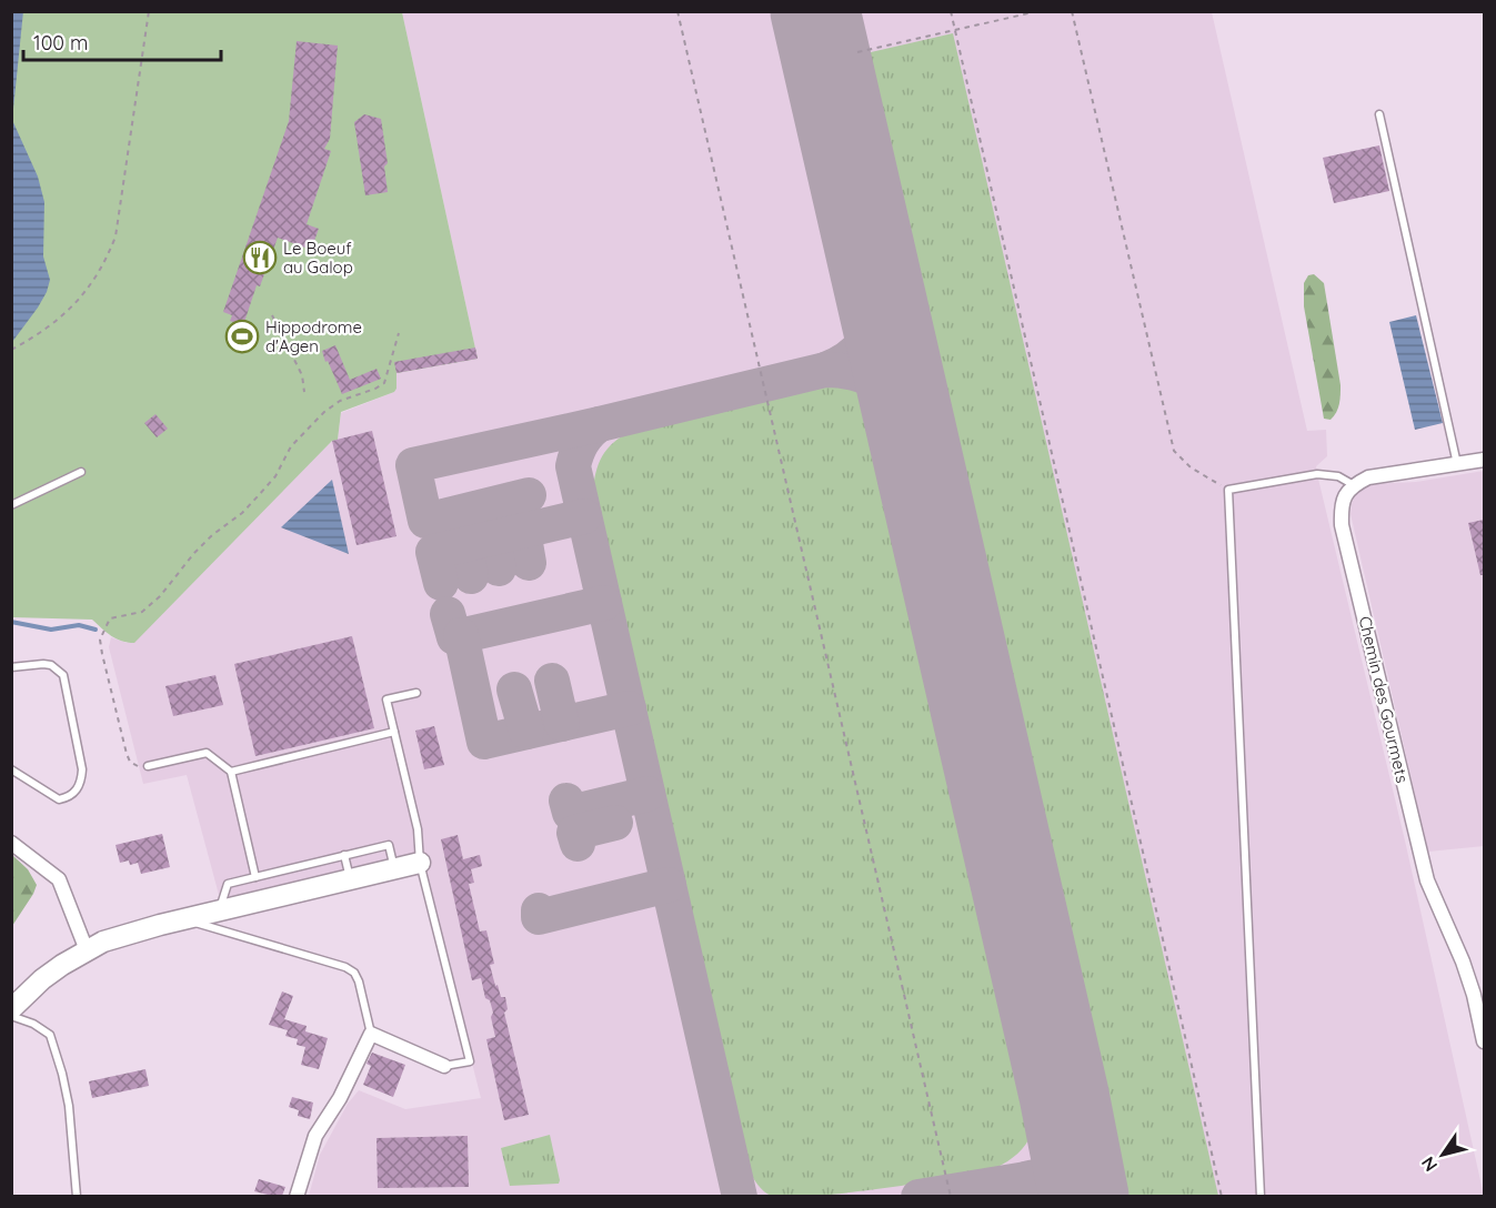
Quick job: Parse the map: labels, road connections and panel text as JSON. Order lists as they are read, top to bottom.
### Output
{
  "streets": {
    "street": ["Chemin des Gourmets"]
  },
  "places": {
    "restaurant": ["Le Boeuf au Galop"],
    "sports": ["Hippodrome d'Agen"]
  },
  "scale_bar": "100 m",
  "north": "bottom left"
}
